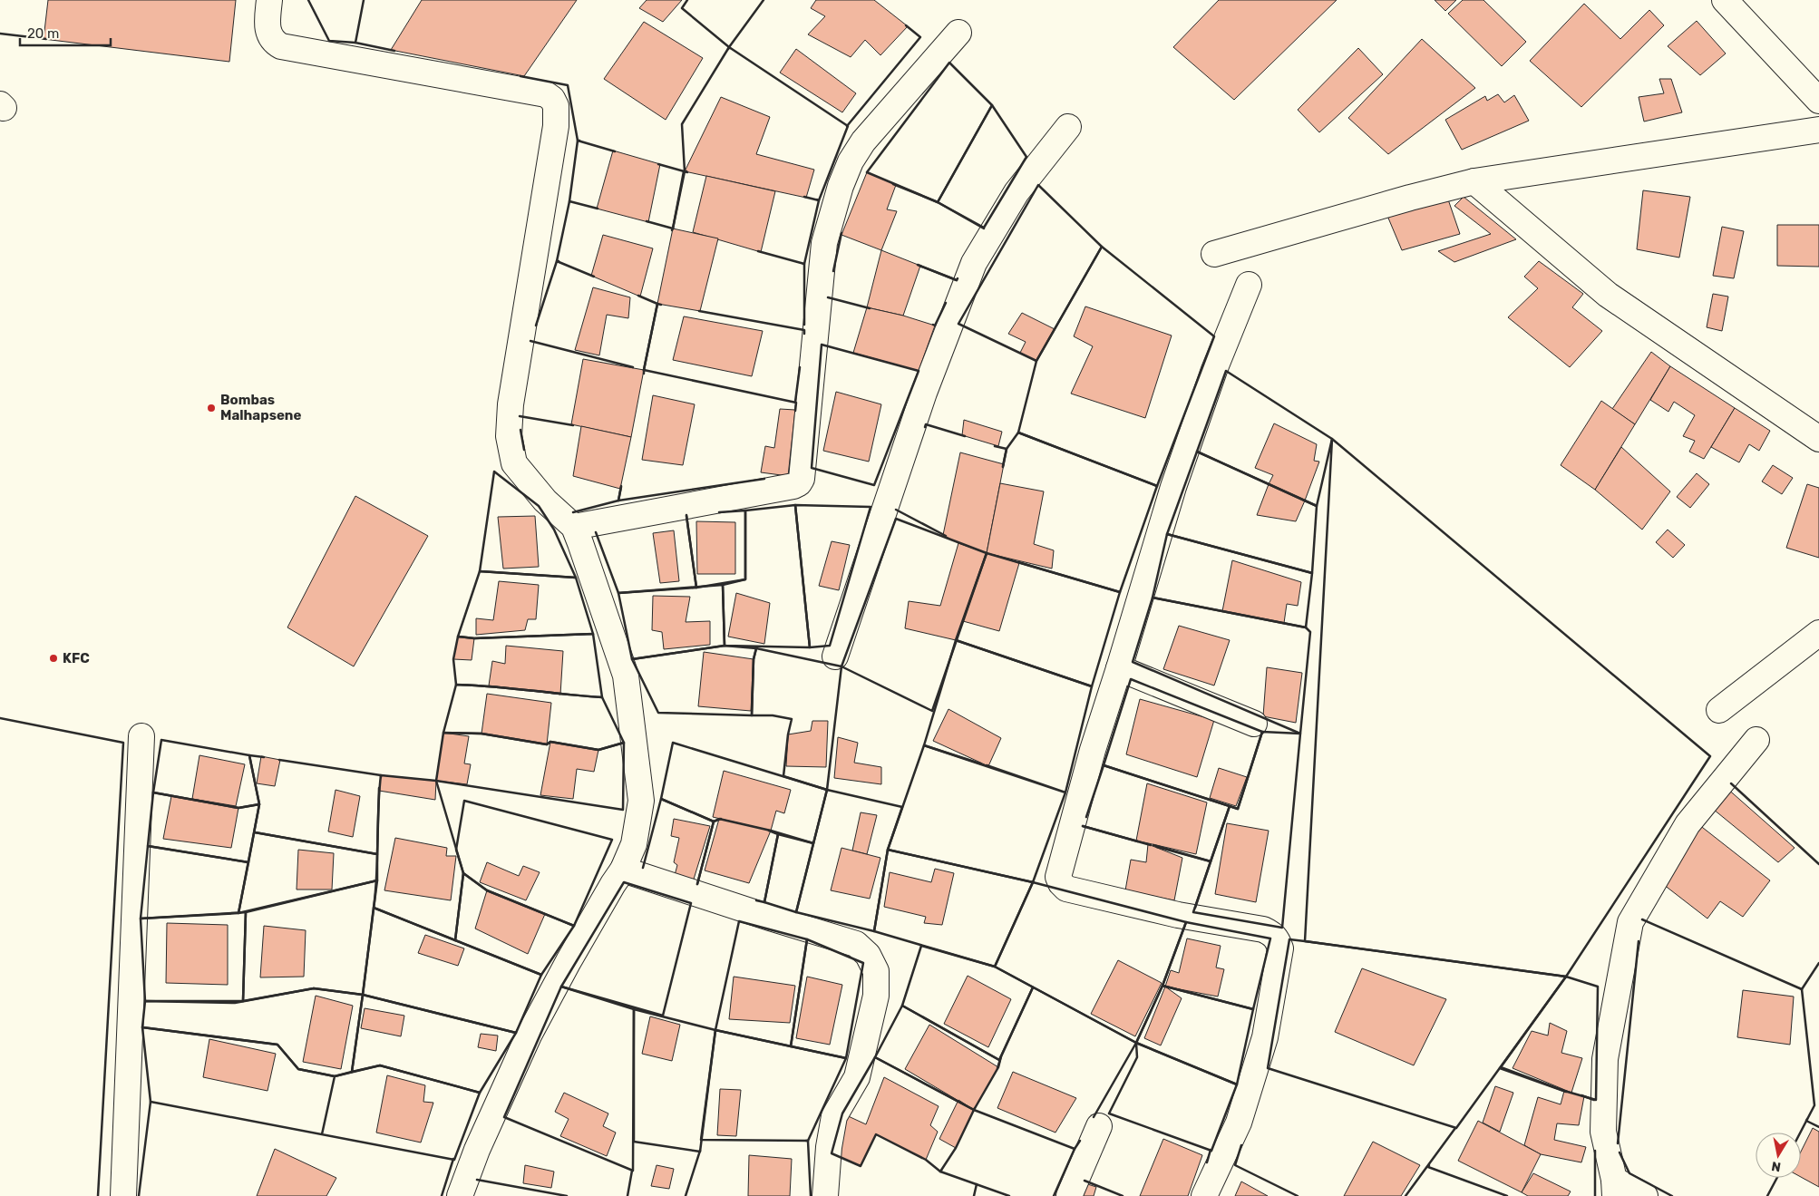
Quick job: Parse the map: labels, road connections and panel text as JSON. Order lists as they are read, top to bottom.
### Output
{
  "places": ["Bombas Malhapsene", "KFC"],
  "scale_bar": "20 m",
  "north": "bottom"
}
